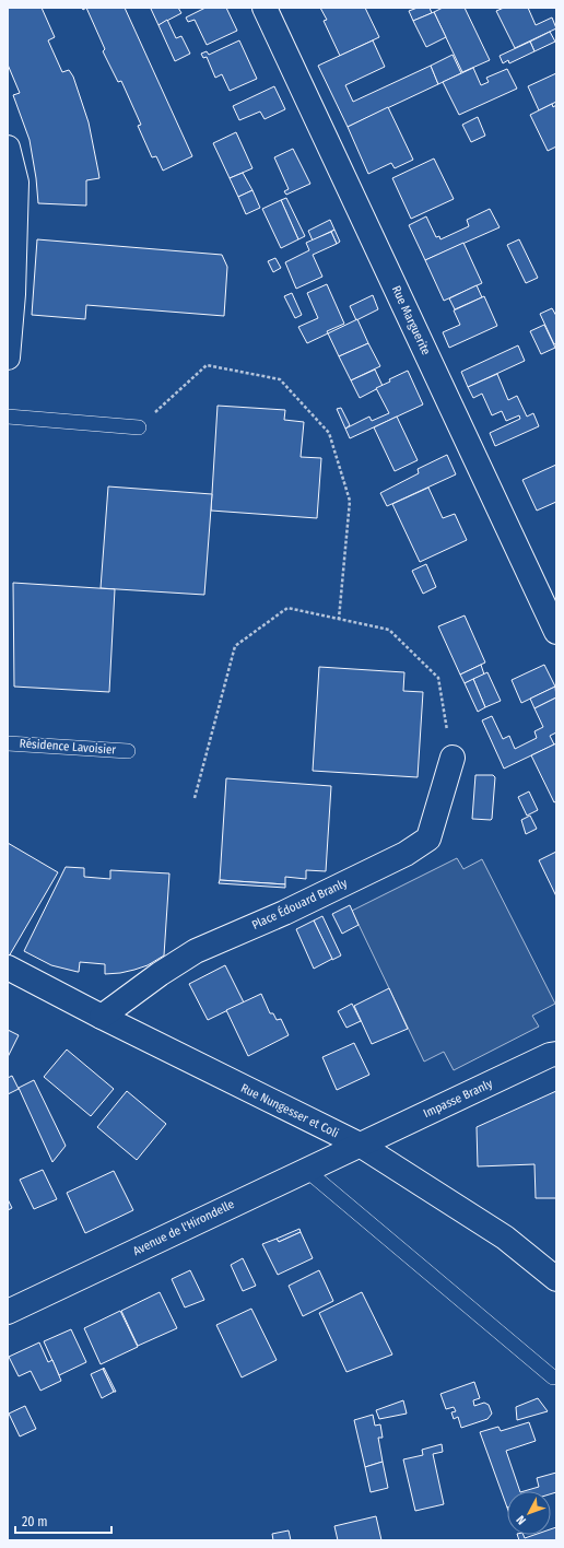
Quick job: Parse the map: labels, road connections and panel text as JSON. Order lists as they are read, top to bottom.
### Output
{
  "streets": {
    "street": [
      "Rue Marguerite",
      "Place Édouard Branly",
      "Impasse Branly",
      "Rue Nungesser et Coli",
      "Avenue de l'Hirondelle"
    ],
    "lane": ["Résidence Lavoisier"]
  },
  "crossings": [
    ["Place Édouard Branly", "Rue Nungesser et Coli"],
    ["Impasse Branly", "Rue Nungesser et Coli"],
    ["Impasse Branly", "Avenue de l'Hirondelle"],
    ["Rue Nungesser et Coli", "Avenue de l'Hirondelle"]
  ],
  "scale_bar": "20 m",
  "north": "bottom left"
}
